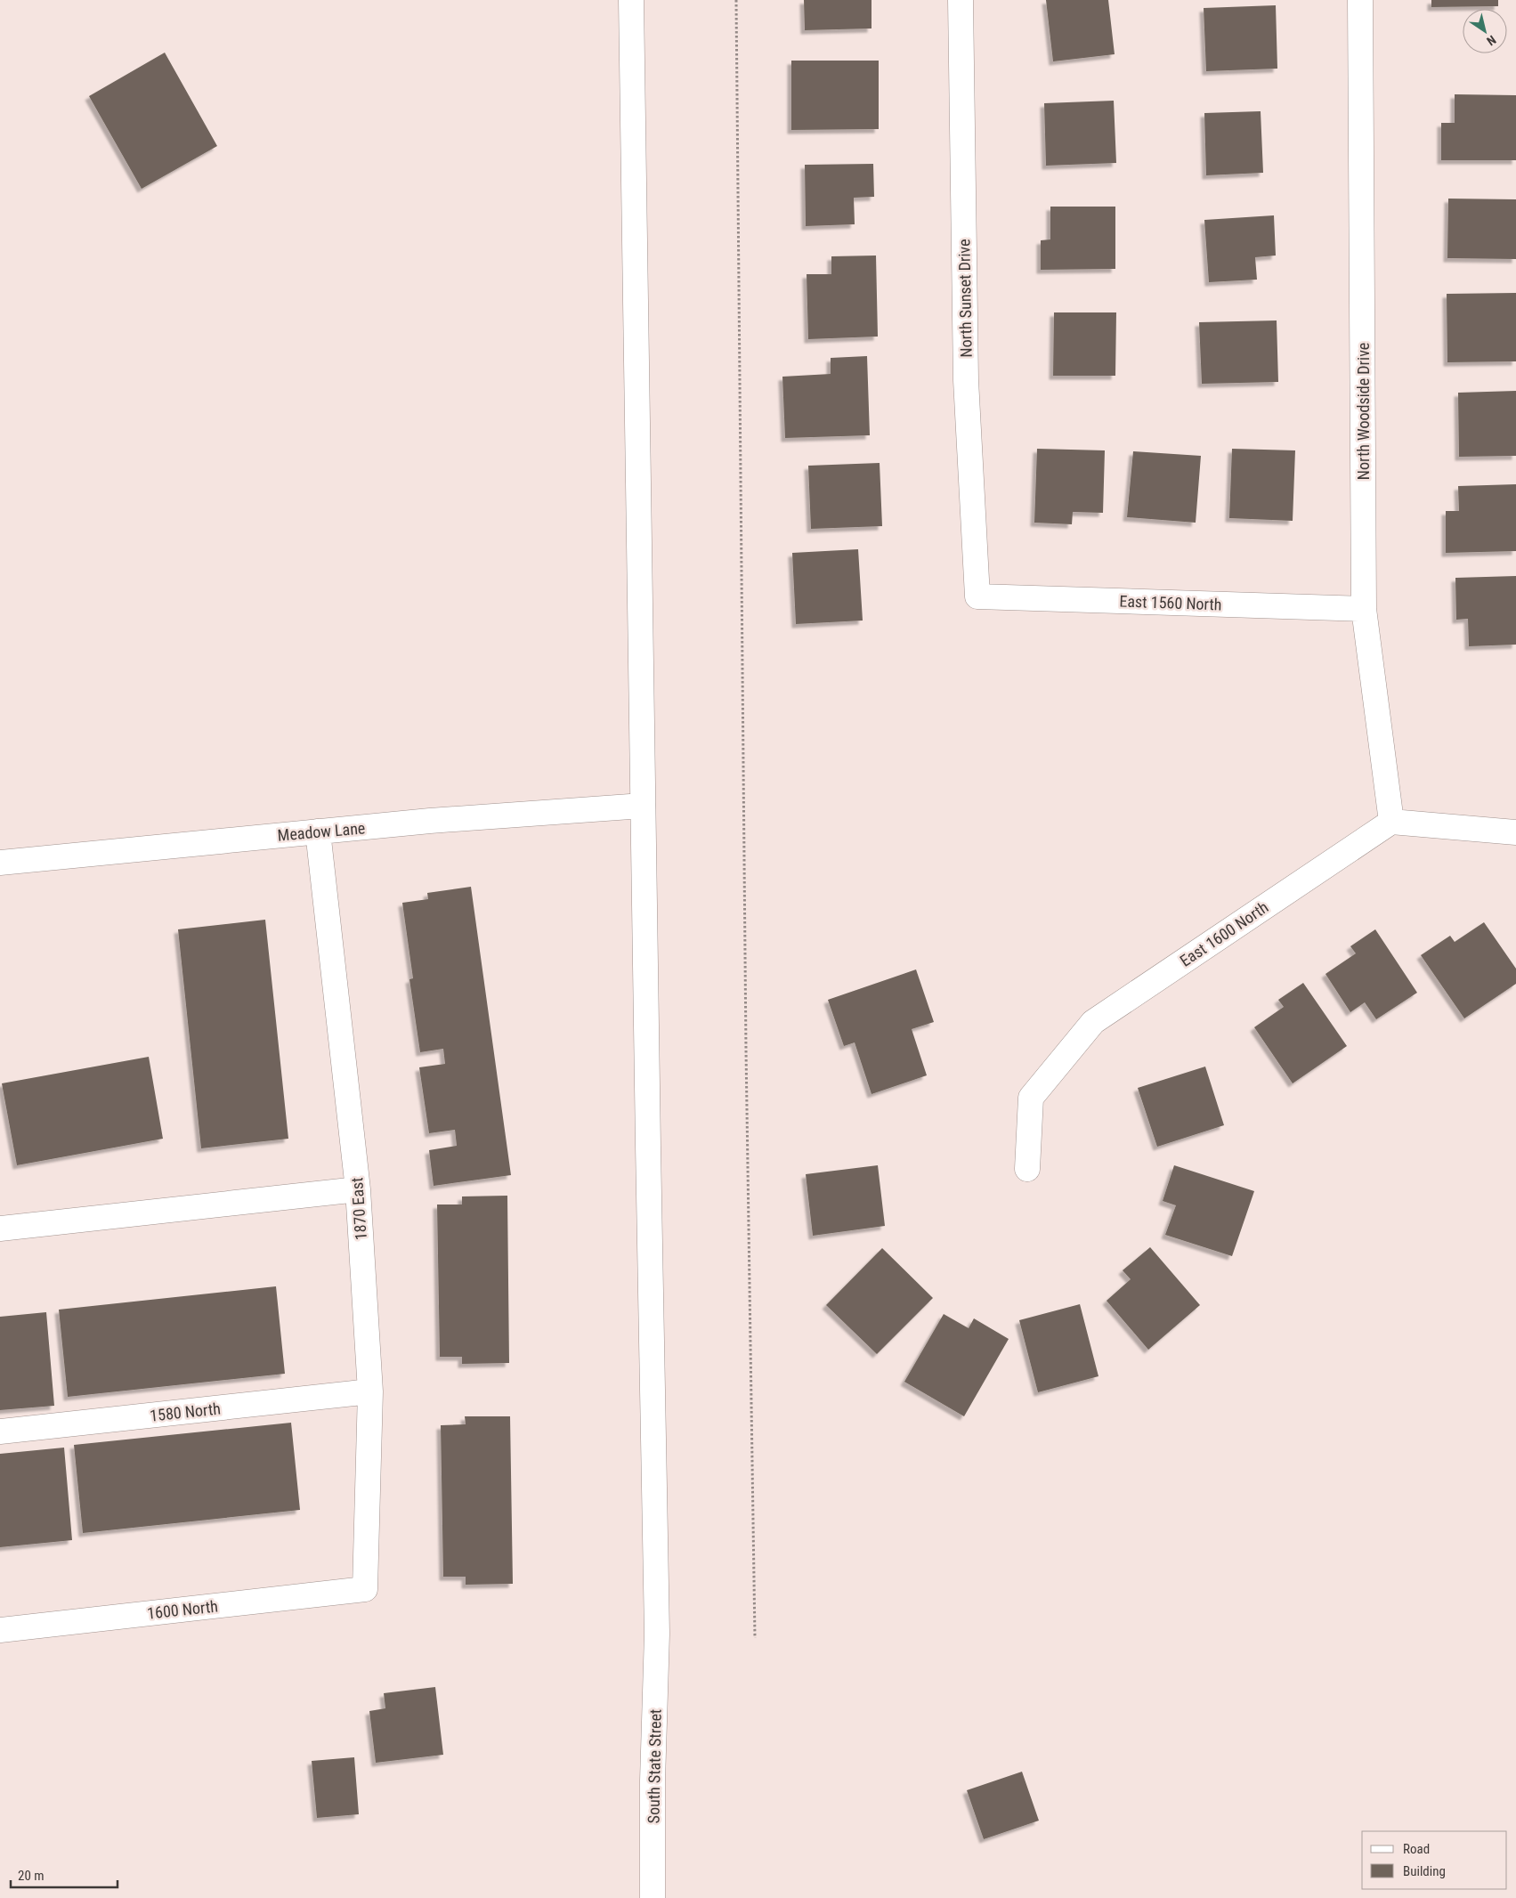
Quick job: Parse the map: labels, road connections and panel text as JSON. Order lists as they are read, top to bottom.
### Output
{
  "streets": {
    "street": [
      "North Sunset Drive",
      "North Woodside Drive",
      "East 1560 North",
      "Meadow Lane",
      "East 1600 North",
      "1870 East",
      "1580 North",
      "1600 North",
      "South State Street"
    ]
  },
  "crossings": [
    ["North Sunset Drive", "East 1560 North"],
    ["North Woodside Drive", "East 1560 North"],
    ["North Woodside Drive", "East 1600 North"],
    ["Meadow Lane", "1870 East"],
    ["Meadow Lane", "South State Street"],
    ["1870 East", "1580 North"],
    ["1870 East", "1600 North"]
  ],
  "legend": ["Road", "Building"],
  "scale_bar": "20 m",
  "north": "bottom right"
}
